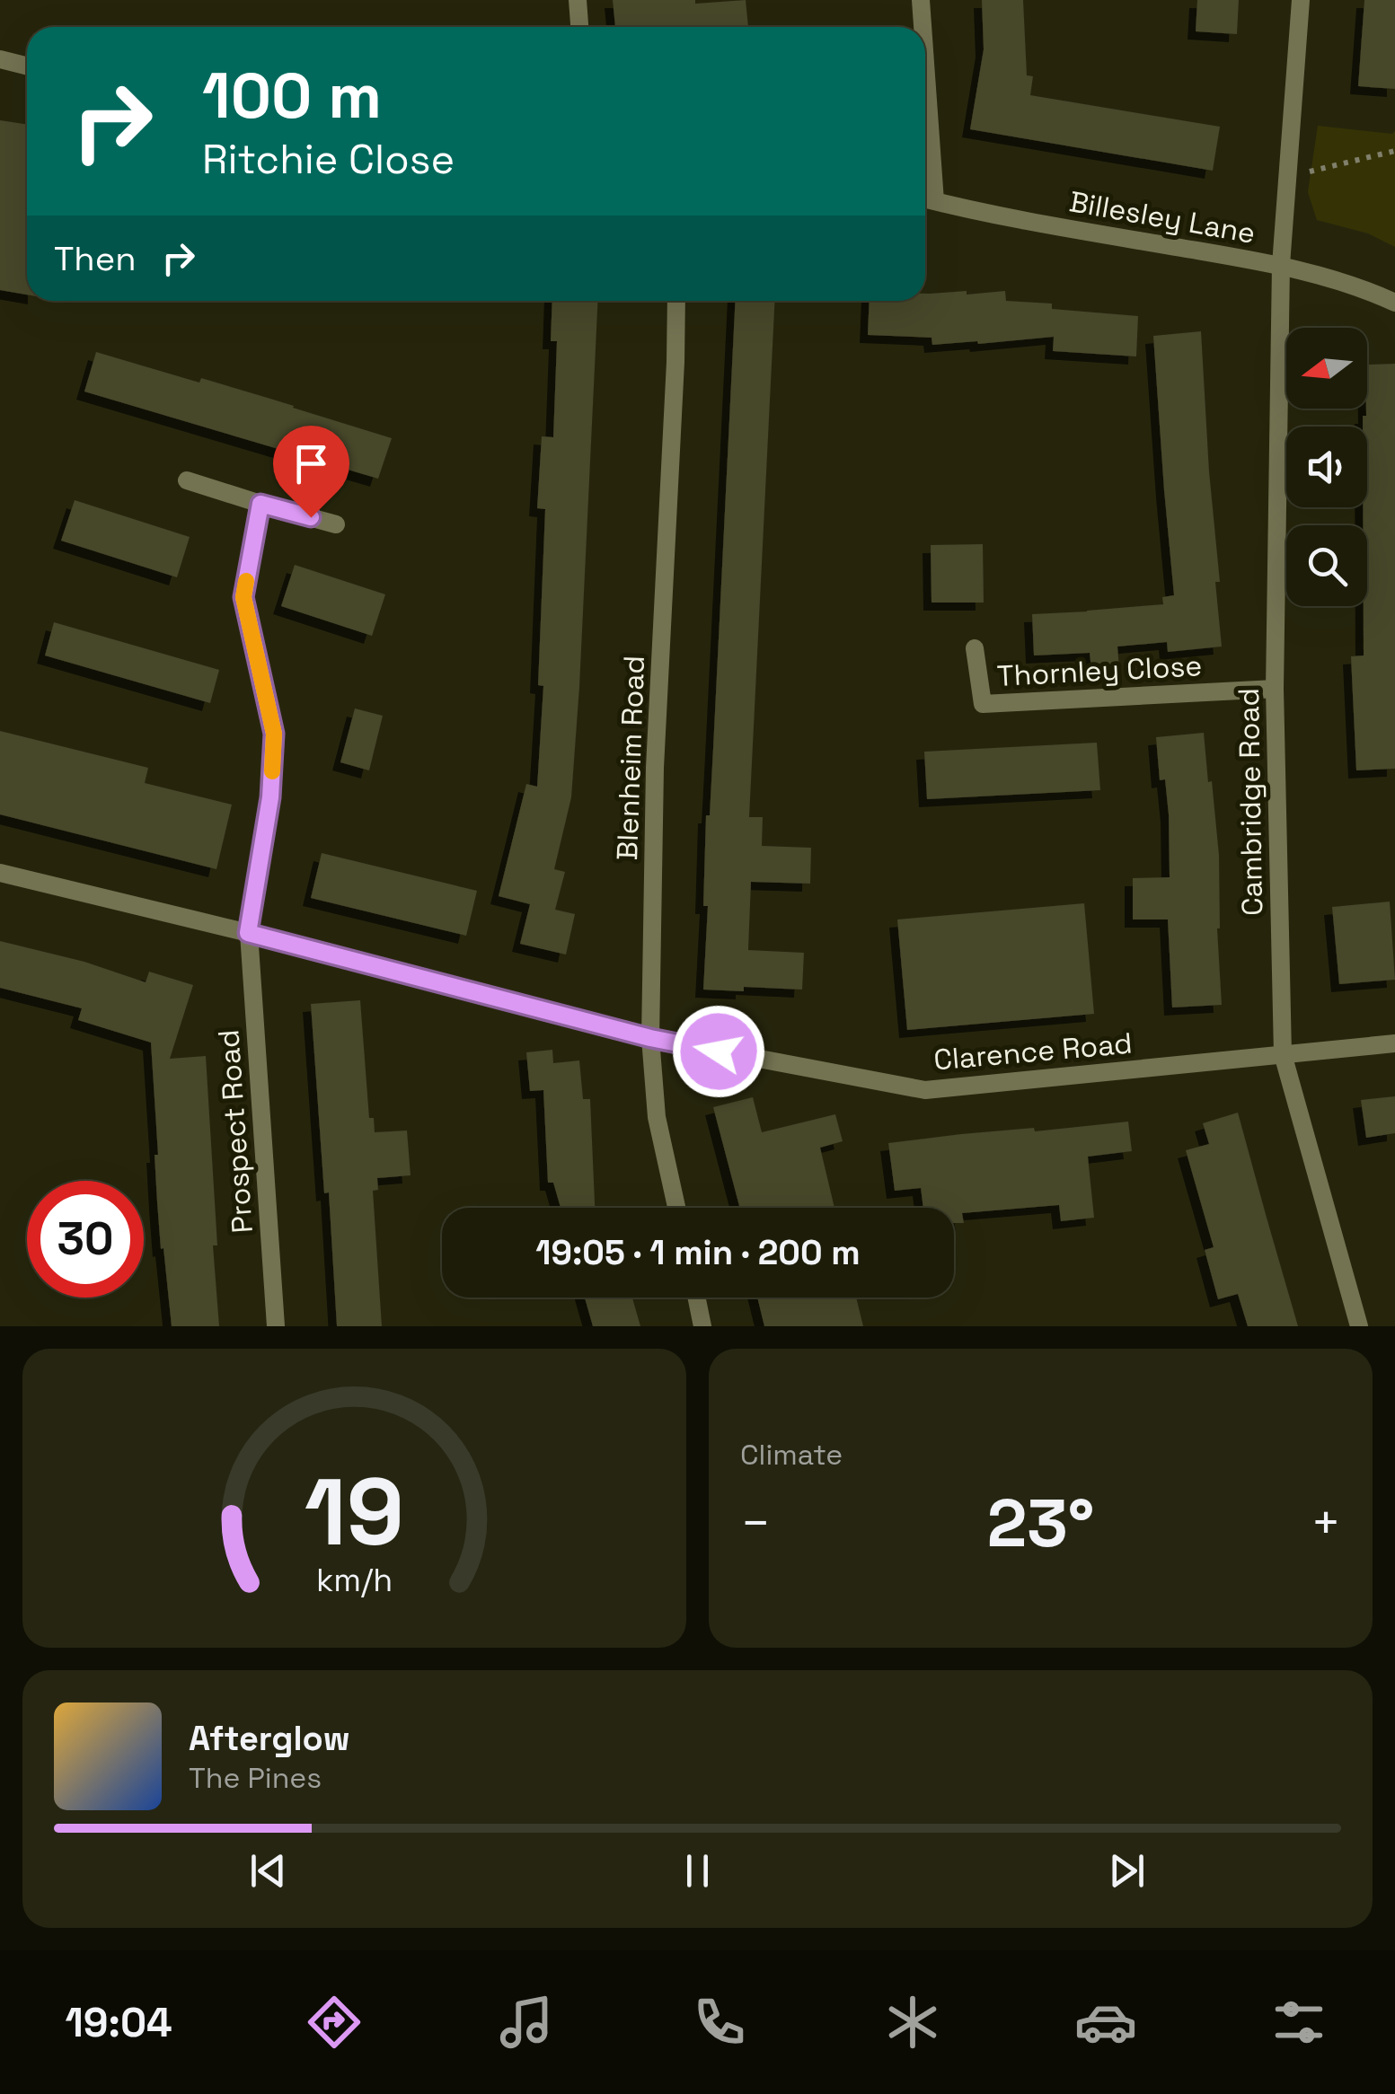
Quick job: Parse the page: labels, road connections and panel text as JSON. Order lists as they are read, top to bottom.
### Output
{
  "streets": {
    "street": [
      "Billesley Lane",
      "Thornley Close",
      "Blenheim Road",
      "Cambridge Road",
      "Clarence Road",
      "Prospect Road"
    ]
  },
  "crossings": [
    ["Billesley Lane", "Cambridge Road"],
    ["Thornley Close", "Cambridge Road"],
    ["Blenheim Road", "Clarence Road"],
    ["Cambridge Road", "Clarence Road"],
    ["Clarence Road", "Prospect Road"]
  ],
  "north": "left",
  "page": {
    "turn": ["100 m", "Ritchie Close"],
    "then": "Then",
    "limit": "30",
    "trip": "19:05 · 1 min · 200 m",
    "tile": "Climate",
    "heat": ["−", "23°", "+"],
    "song": ["Afterglow", "The Pines"],
    "tabs": "19:04",
    "gauge": ["19", "km/h"]
  }
}
